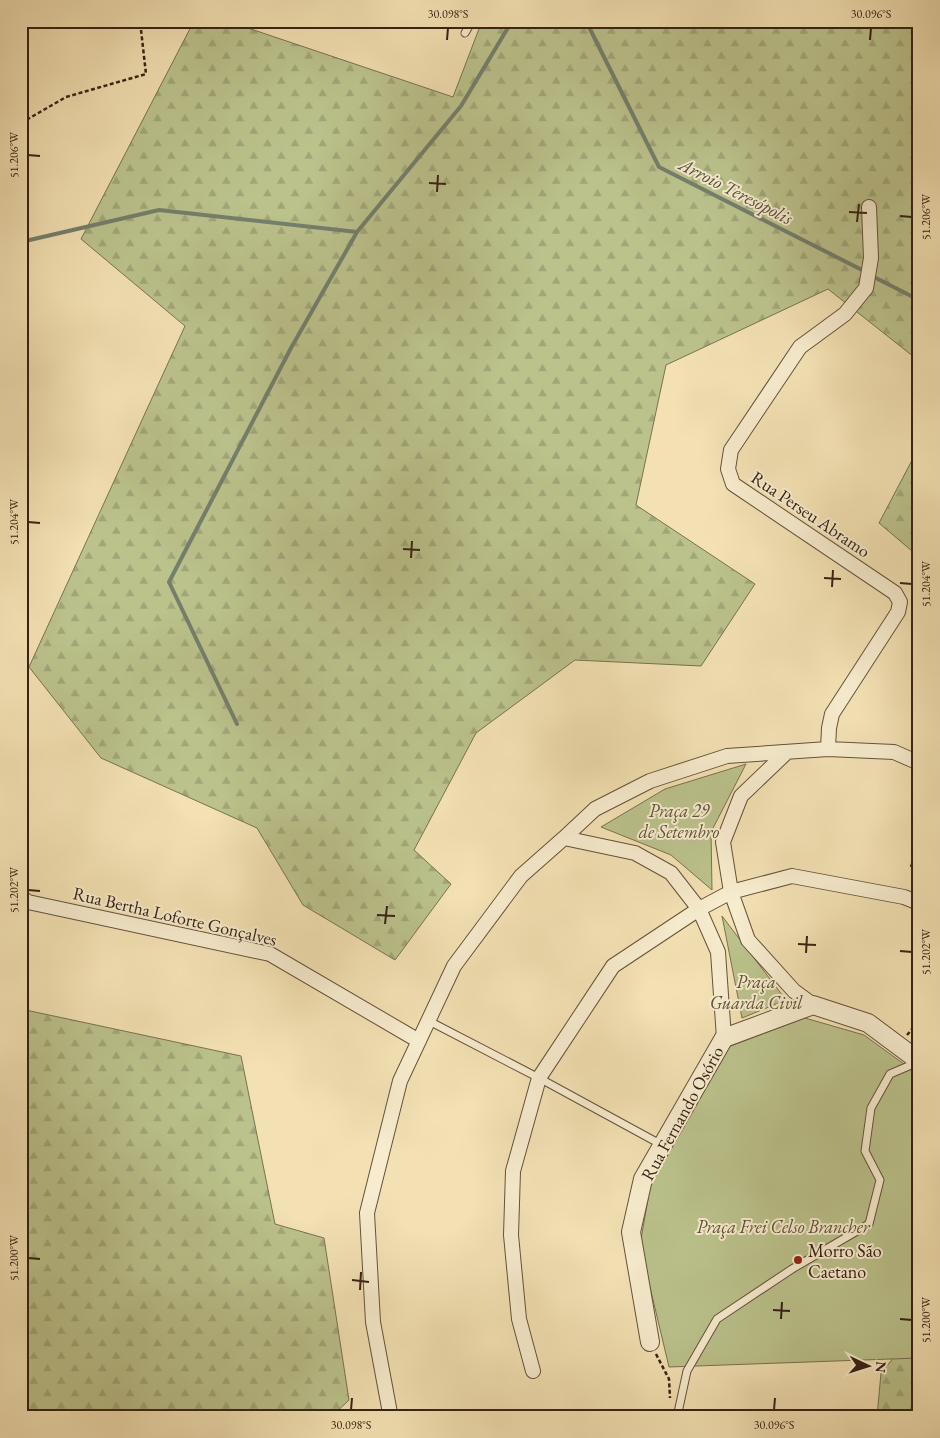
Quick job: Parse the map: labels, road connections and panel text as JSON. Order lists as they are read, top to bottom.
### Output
{
  "streets": {
    "street": ["Rua Perseu Abramo", "Rua Bertha Loforte Gonçalves", "Rua Fernando Osório"]
  },
  "water": ["Arroio Teresópolis"],
  "parks": ["Praça 29 de Setembro", "Praça Guarda Civil", "Praça Frei Celso Brancher"],
  "places": ["Morro São Caetano"],
  "north": "right",
  "coordinates": [
    "30.098°S",
    "30.096°S",
    "51.206°W",
    "51.204°W",
    "51.202°W",
    "51.200°W"
  ]
}
